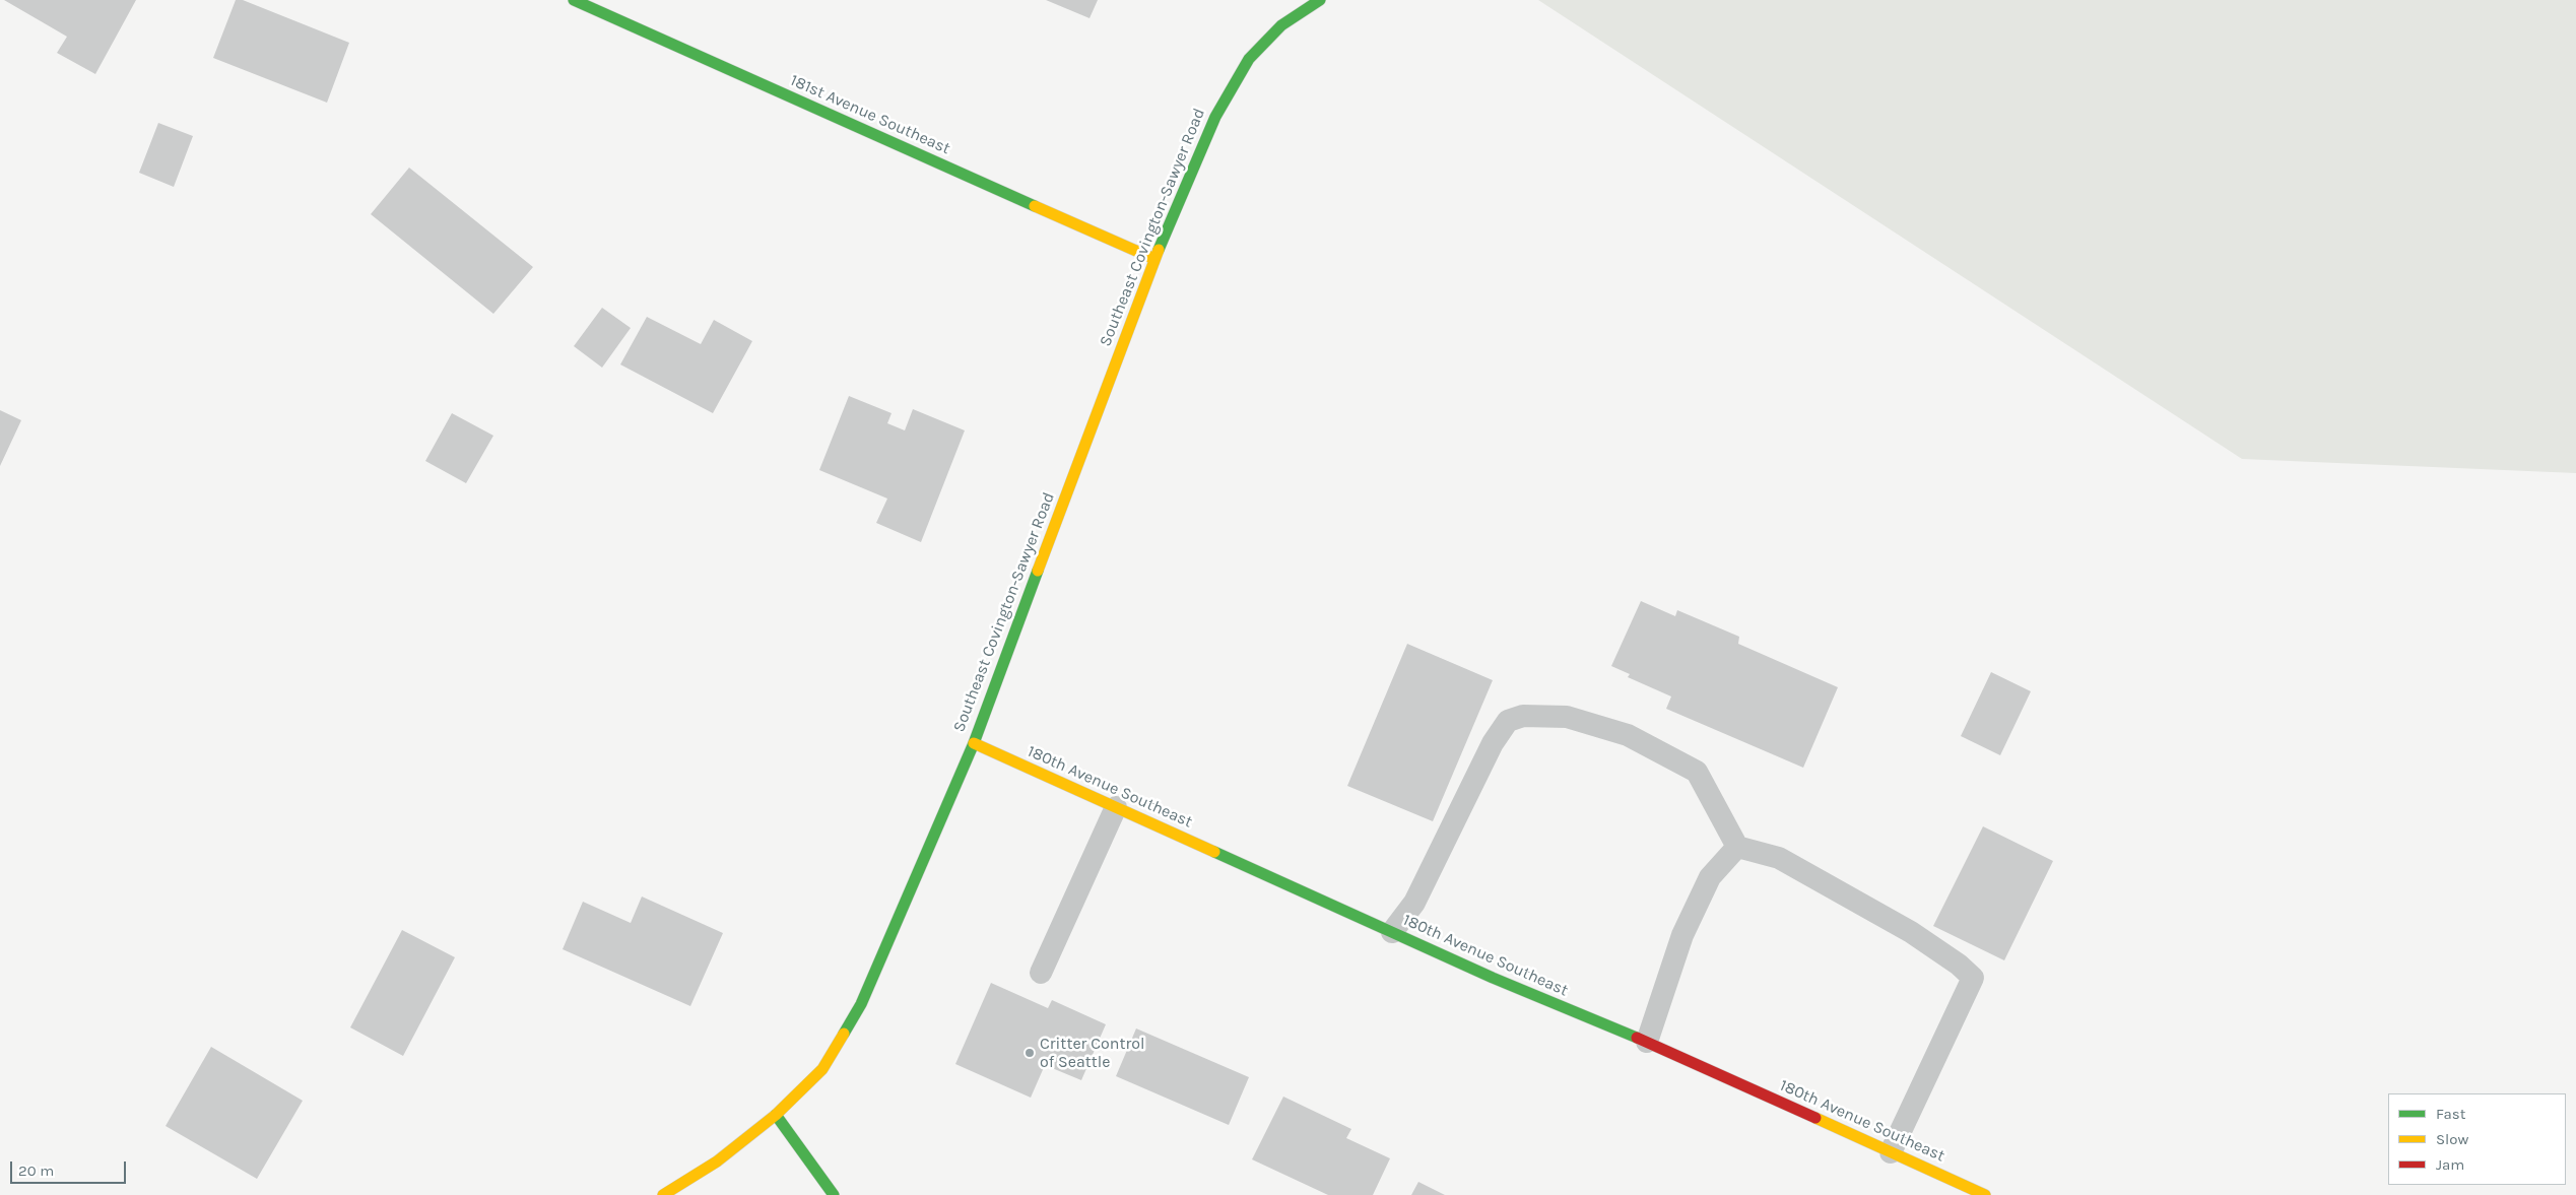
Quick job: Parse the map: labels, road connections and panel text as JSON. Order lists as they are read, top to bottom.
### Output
{
  "streets": {
    "street": ["181st Avenue Southeast", "Southeast Covington-Sawyer Road", "180th Avenue Southeast"]
  },
  "crossings": [
    ["181st Avenue Southeast", "Southeast Covington-Sawyer Road"],
    ["Southeast Covington-Sawyer Road", "180th Avenue Southeast"]
  ],
  "places": ["Critter Control of Seattle"],
  "legend": ["Fast", "Slow", "Jam"],
  "scale_bar": "20 m"
}
